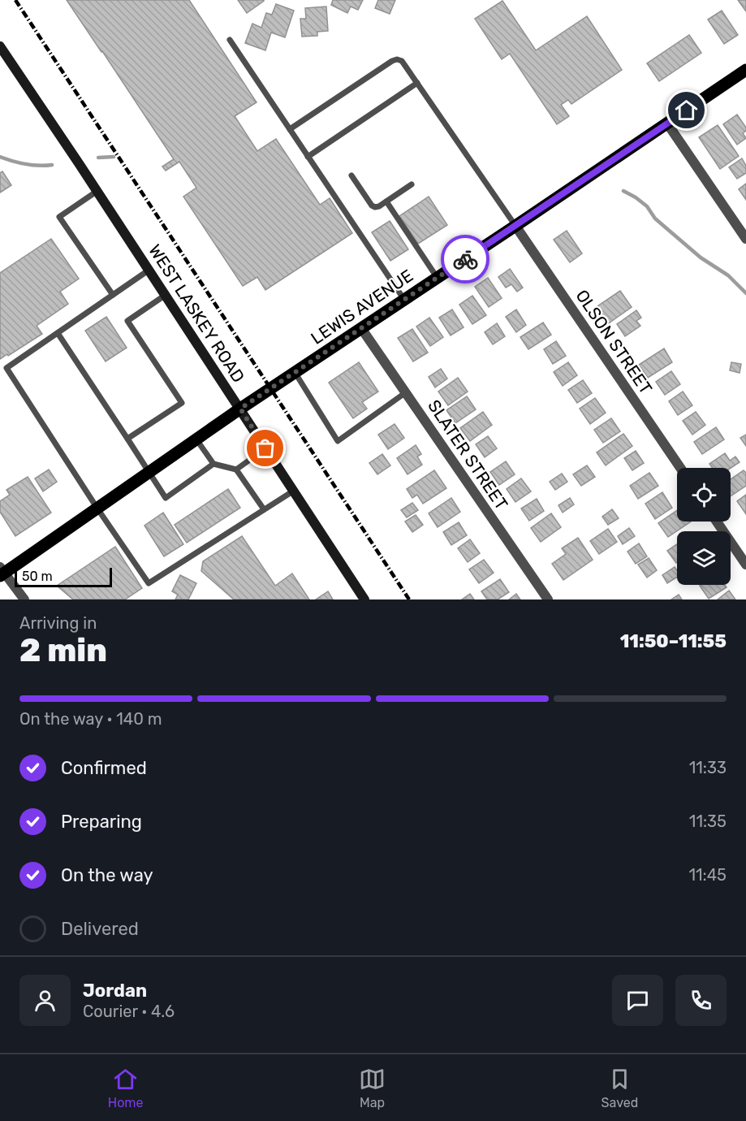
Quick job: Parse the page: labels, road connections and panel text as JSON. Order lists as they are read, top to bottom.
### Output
{
  "streets": {
    "main road": ["LEWIS AVENUE", "WEST LASKEY ROAD"],
    "street": ["OLSON STREET", "SLATER STREET"]
  },
  "crossings": [
    ["LEWIS AVENUE", "WEST LASKEY ROAD"],
    ["LEWIS AVENUE", "OLSON STREET"],
    ["LEWIS AVENUE", "SLATER STREET"]
  ],
  "scale_bar": "50 m",
  "page": {
    "scale": "50 m",
    "heading": ["2 min", "Arriving in", "11:50–11:55"],
    "panel": ["Jordan", "Courier · 4.6"],
    "bar": "On the way · 140 m",
    "list": [
      ["Confirmed", "11:33"],
      ["Preparing", "11:35"],
      ["On the way", "11:45"],
      "Delivered"
    ],
    "tabs": ["Home", "Map", "Saved"]
  }
}
